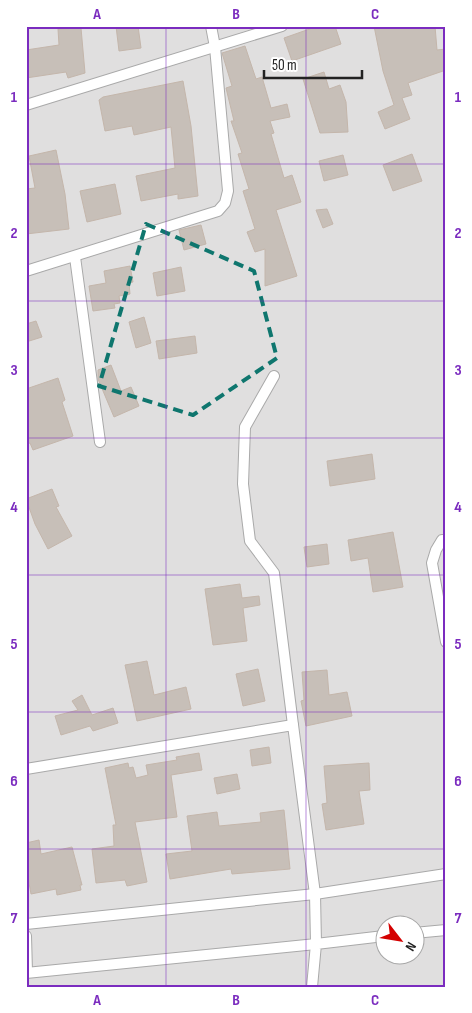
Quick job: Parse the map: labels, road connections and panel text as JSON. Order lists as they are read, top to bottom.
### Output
{
  "scale_bar": "50 m",
  "north": "bottom right",
  "grid": {
    "columns": ["A", "B", "C"],
    "rows": [
      "1",
      "2",
      "3",
      "4",
      "5",
      "6",
      "7"
    ]
  }
}
